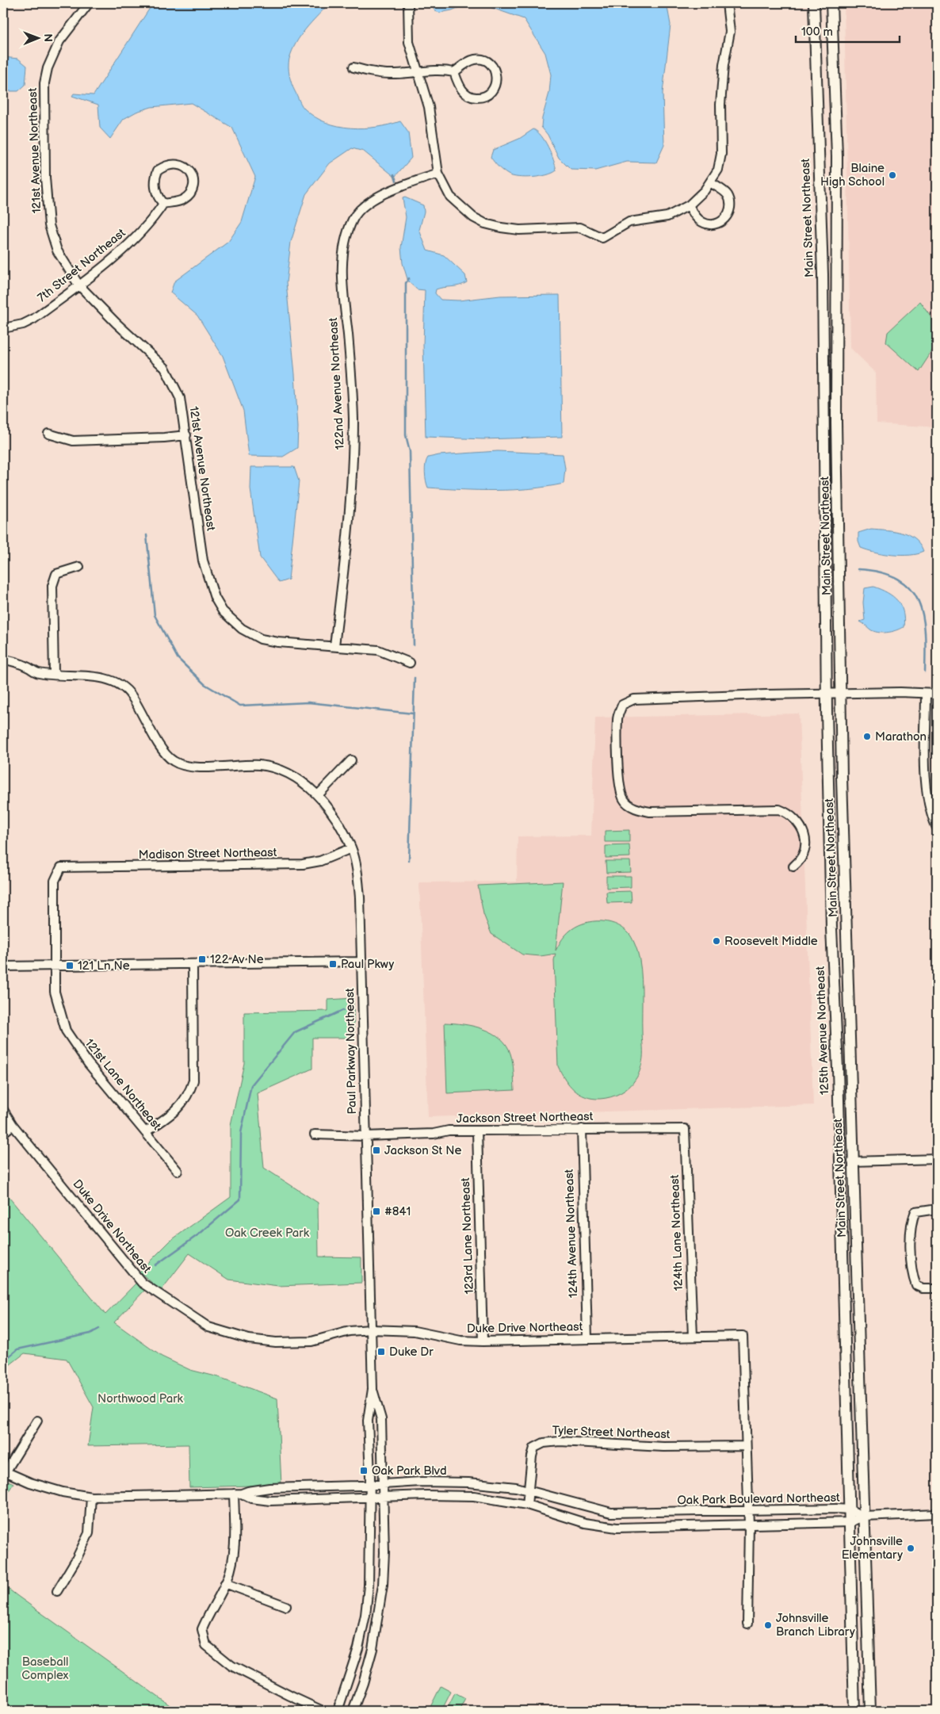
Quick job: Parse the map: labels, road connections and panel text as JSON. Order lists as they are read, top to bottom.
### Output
{
  "streets": {
    "main road": ["Main Street Northeast", "125th Avenue Northeast"],
    "street": [
      "121st Avenue Northeast",
      "7th Street Northeast",
      "122nd Avenue Northeast",
      "Madison Street Northeast",
      "Paul Parkway Northeast",
      "121st Lane Northeast",
      "Jackson Street Northeast",
      "Duke Drive Northeast",
      "124th Lane Northeast",
      "124th Avenue Northeast",
      "123rd Lane Northeast",
      "Tyler Street Northeast",
      "Oak Park Boulevard Northeast"
    ]
  },
  "crossings": [
    ["121st Avenue Northeast", "7th Street Northeast"],
    ["121st Avenue Northeast", "122nd Avenue Northeast"],
    ["Main Street Northeast", "125th Avenue Northeast"],
    ["Main Street Northeast", "Oak Park Boulevard Northeast"],
    ["Madison Street Northeast", "Paul Parkway Northeast"],
    ["Madison Street Northeast", "121st Lane Northeast"],
    ["Paul Parkway Northeast", "Jackson Street Northeast"],
    ["Paul Parkway Northeast", "Duke Drive Northeast"],
    ["Paul Parkway Northeast", "Oak Park Boulevard Northeast"],
    ["Jackson Street Northeast", "124th Lane Northeast"],
    ["Jackson Street Northeast", "124th Avenue Northeast"],
    ["Jackson Street Northeast", "123rd Lane Northeast"],
    ["Duke Drive Northeast", "124th Lane Northeast"],
    ["Duke Drive Northeast", "124th Avenue Northeast"],
    ["Duke Drive Northeast", "123rd Lane Northeast"],
    ["Duke Drive Northeast", "Tyler Street Northeast"],
    ["Tyler Street Northeast", "Oak Park Boulevard Northeast"]
  ],
  "parks": ["Oak Creek Park", "Northwood Park", "Baseball Complex"],
  "places": {
    "other": [
      "Blaine High School",
      "Marathon",
      "Roosevelt Middle",
      "Johnsville Elementary",
      "Johnsville Branch Library"
    ],
    "transit": [
      "122 Av Ne",
      "Paul Pkwy",
      "121 Ln Ne",
      "Jackson St Ne",
      "#841",
      "Duke Dr",
      "Oak Park Blvd"
    ]
  },
  "scale_bar": "100 m",
  "north": "right"
}
